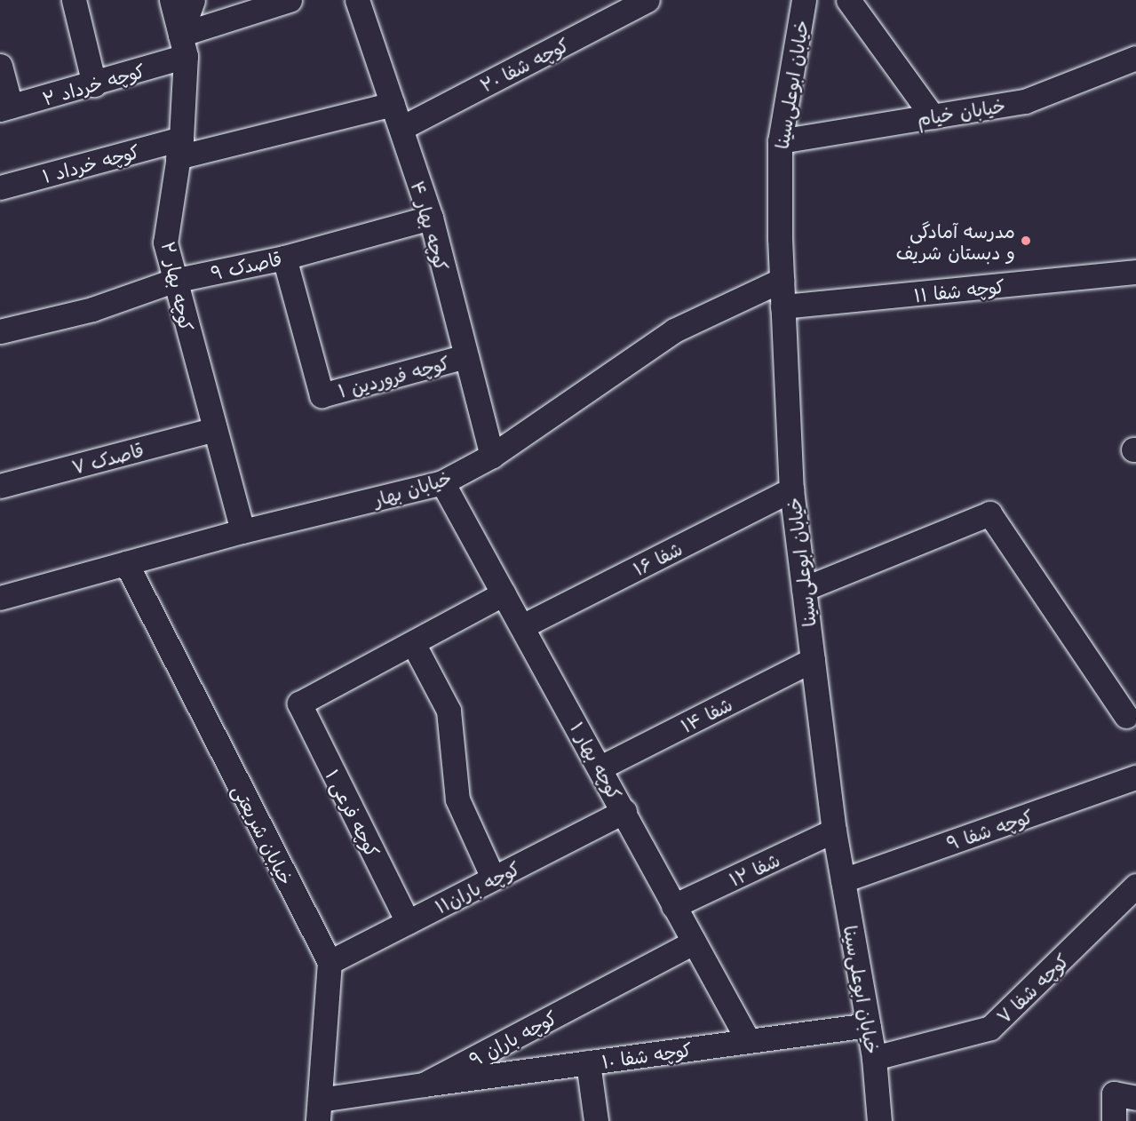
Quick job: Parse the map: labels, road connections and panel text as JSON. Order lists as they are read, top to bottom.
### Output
{
  "streets": {
    "street": [
      "کوچه شفا ۲۰",
      "کوچه خرداد ۲",
      "خیابان ابوعلی‌سینا",
      "خیابان خیام",
      "کوچه خرداد ۱",
      "کوچه بهار ۴",
      "قاصدک ۹",
      "کوچه بهار ۲",
      "کوچه شفا ۱۱",
      "کوچه فروردین ۱",
      "قاصدک ۷",
      "خیابان بهار",
      "شفا ۱۶",
      "شفا ۱۴",
      "کوچه بهار ۱",
      "کوچه فرعی ۱",
      "کوچه شفا ۹",
      "خیابان شریعتی",
      "شفا ۱۲",
      "کوچه باران۱۱",
      "کوچه شفا ۷",
      "کوچه باران ۹",
      "کوچه شفا ۱۰"
    ]
  },
  "crossings": [
    ["کوچه شفا ۲۰", "کوچه بهار ۴"],
    ["کوچه خرداد ۲", "کوچه بهار ۲"],
    ["خیابان ابوعلی‌سینا", "خیابان خیام"],
    ["خیابان ابوعلی‌سینا", "کوچه شفا ۱۱"],
    ["خیابان ابوعلی‌سینا", "خیابان بهار"],
    ["خیابان ابوعلی‌سینا", "شفا ۱۶"],
    ["خیابان ابوعلی‌سینا", "شفا ۱۴"],
    ["خیابان ابوعلی‌سینا", "کوچه شفا ۹"],
    ["خیابان ابوعلی‌سینا", "شفا ۱۲"],
    ["خیابان ابوعلی‌سینا", "کوچه شفا ۷"],
    ["خیابان ابوعلی‌سینا", "کوچه شفا ۱۰"],
    ["کوچه خرداد ۱", "کوچه بهار ۴"],
    ["کوچه خرداد ۱", "کوچه بهار ۲"],
    ["کوچه بهار ۴", "قاصدک ۹"],
    ["کوچه بهار ۴", "کوچه فروردین ۱"],
    ["کوچه بهار ۴", "خیابان بهار"],
    ["قاصدک ۹", "کوچه بهار ۲"],
    ["قاصدک ۹", "کوچه فروردین ۱"],
    ["کوچه بهار ۲", "قاصدک ۷"],
    ["کوچه بهار ۲", "خیابان بهار"],
    ["خیابان بهار", "کوچه بهار ۱"],
    ["خیابان بهار", "خیابان شریعتی"],
    ["شفا ۱۶", "کوچه بهار ۱"],
    ["شفا ۱۴", "کوچه بهار ۱"],
    ["کوچه بهار ۱", "شفا ۱۲"],
    ["کوچه بهار ۱", "کوچه باران۱۱"],
    ["کوچه بهار ۱", "کوچه باران ۹"],
    ["کوچه بهار ۱", "کوچه شفا ۱۰"],
    ["کوچه فرعی ۱", "کوچه باران۱۱"],
    ["خیابان شریعتی", "کوچه باران۱۱"],
    ["کوچه باران ۹", "کوچه شفا ۱۰"]
  ],
  "places": ["مدرسه آمادگی و دبستان شریف"]
}
